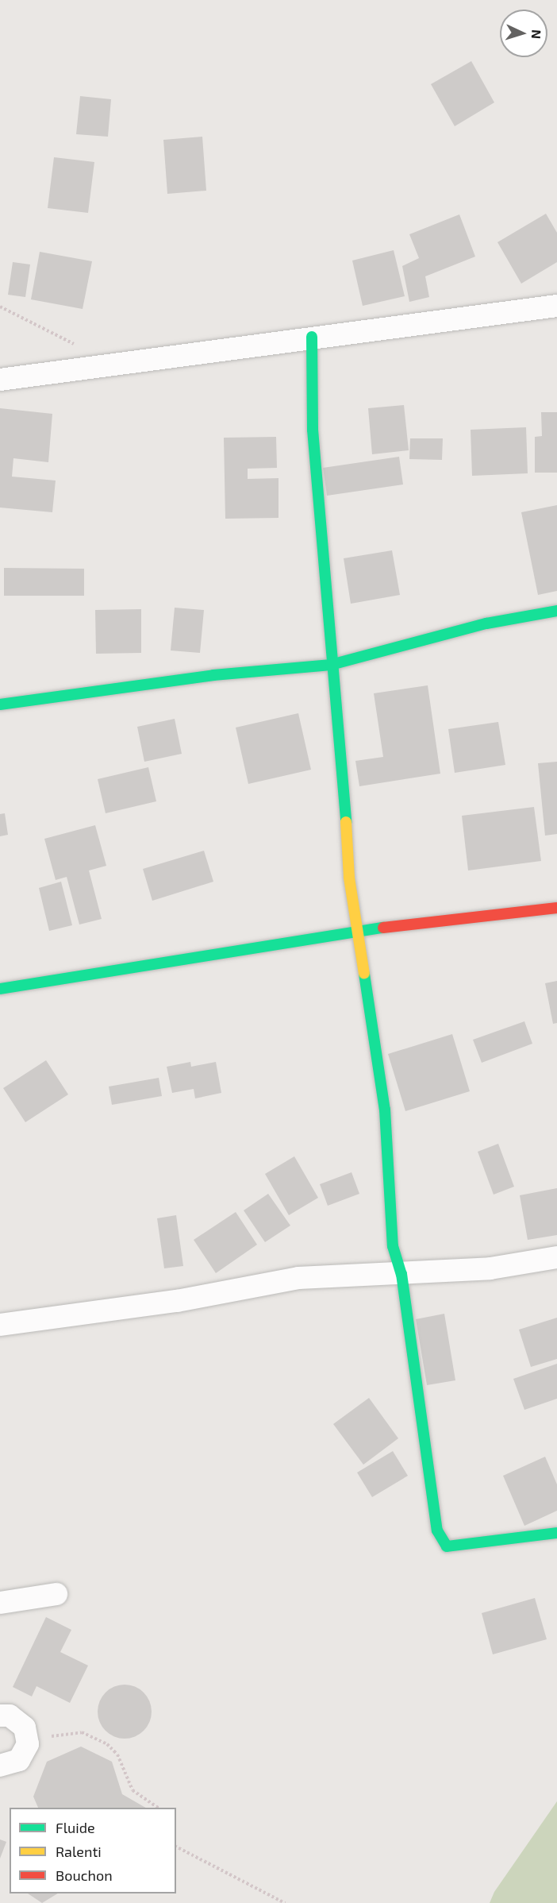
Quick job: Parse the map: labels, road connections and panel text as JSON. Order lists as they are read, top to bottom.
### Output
{
  "legend": ["Fluide", "Ralenti", "Bouchon"],
  "north": "right"
}
